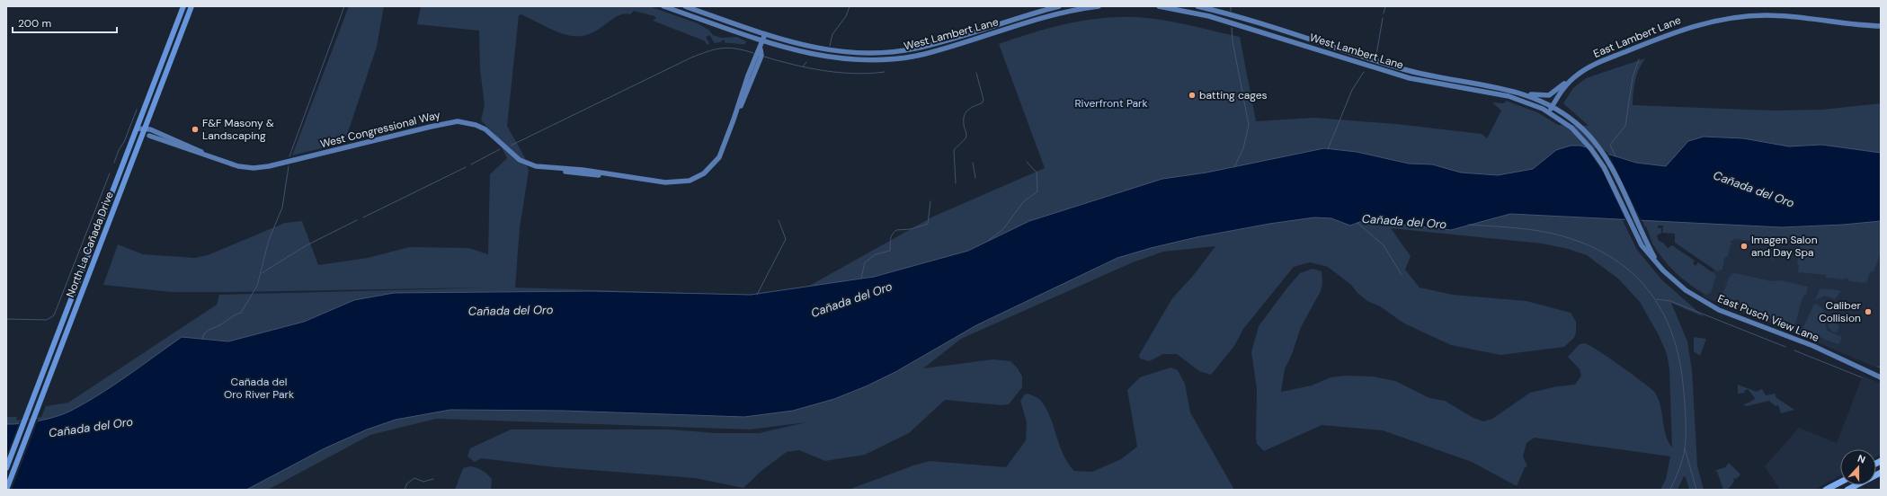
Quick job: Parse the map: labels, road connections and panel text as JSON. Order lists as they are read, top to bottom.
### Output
{
  "streets": {
    "main road": [
      "West Lambert Lane",
      "East Lambert Lane",
      "West Congressional Way",
      "North La Cañada Drive",
      "East Pusch View Lane"
    ]
  },
  "crossings": [
    ["West Lambert Lane", "East Lambert Lane"],
    ["West Lambert Lane", "West Congressional Way"],
    ["West Lambert Lane", "East Pusch View Lane"],
    ["East Lambert Lane", "East Pusch View Lane"],
    ["West Congressional Way", "North La Cañada Drive"]
  ],
  "water": ["Cañada del Oro"],
  "parks": ["Riverfront Park", "Cañada del Oro River Park"],
  "places": [
    "batting cages",
    "F&F Masony & Landscaping",
    "Imagen Salon and Day Spa",
    "Caliber Collision"
  ],
  "scale_bar": "200 m",
  "north": "top"
}
